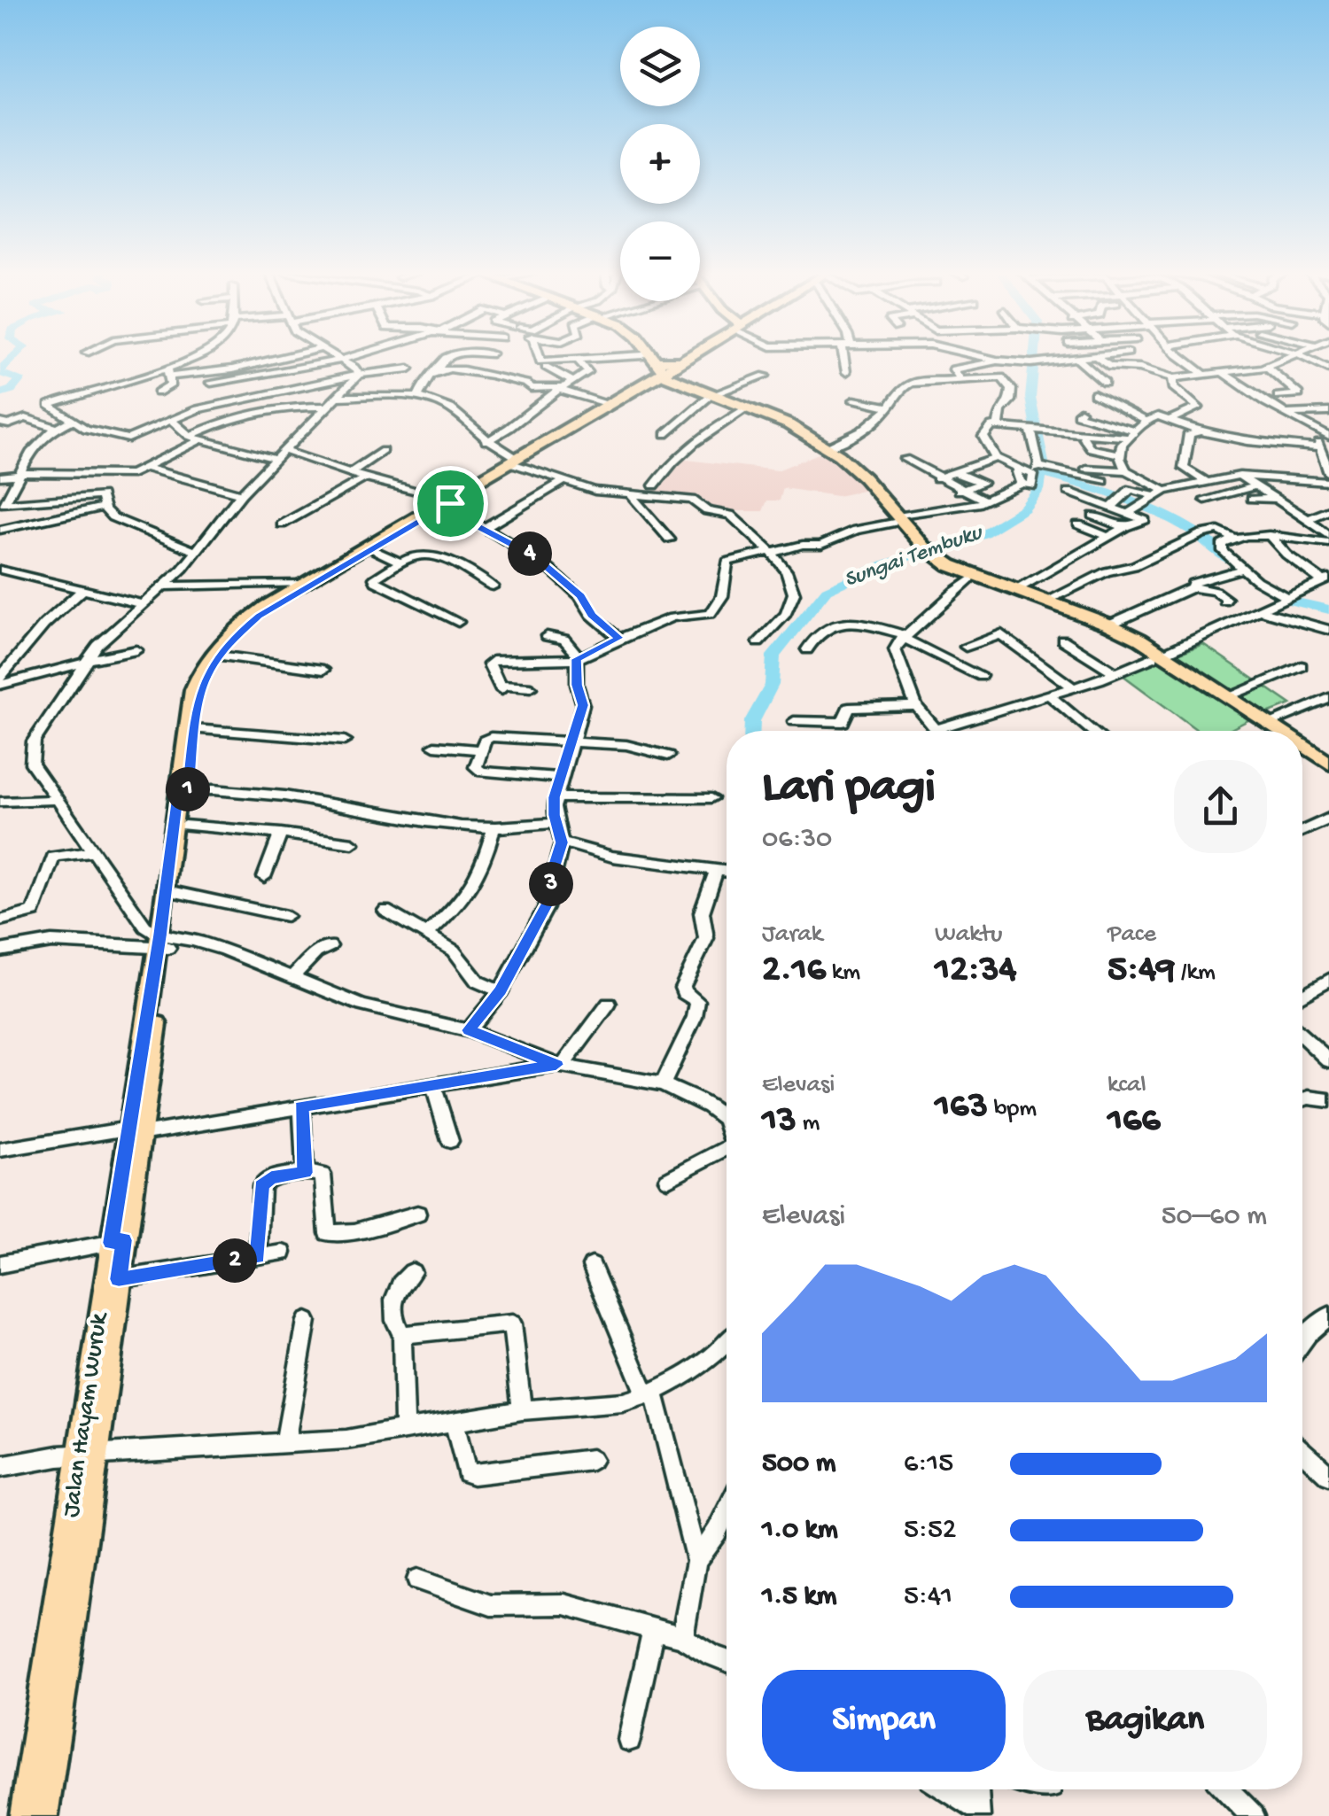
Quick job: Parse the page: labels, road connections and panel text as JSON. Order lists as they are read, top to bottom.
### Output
{
  "streets": {
    "main road": ["Jalan Hayam Wuruk"]
  },
  "water": ["Sungai Tembuku"],
  "page": {
    "map_buttons": ["+", "−"],
    "pins": [
      "4",
      "1",
      "3",
      "2"
    ],
    "heading": ["Lari pagi", "06:30"],
    "stats": [
      ["Jarak", "2.16 km"],
      ["Waktu", "12:34"],
      ["Pace", "5:49 /km"],
      ["Elevasi", "13 m"],
      ["163 bpm"],
      ["kcal", "166"]
    ],
    "chart": ["Elevasi", "50–60 m"],
    "list": [
      {
        "name": "500 m",
        "note": "6:15"
      },
      {
        "name": "1.0 km",
        "note": "5:52"
      },
      {
        "name": "1.5 km",
        "note": "5:41"
      }
    ],
    "buttons": ["Simpan", "Bagikan"]
  }
}
